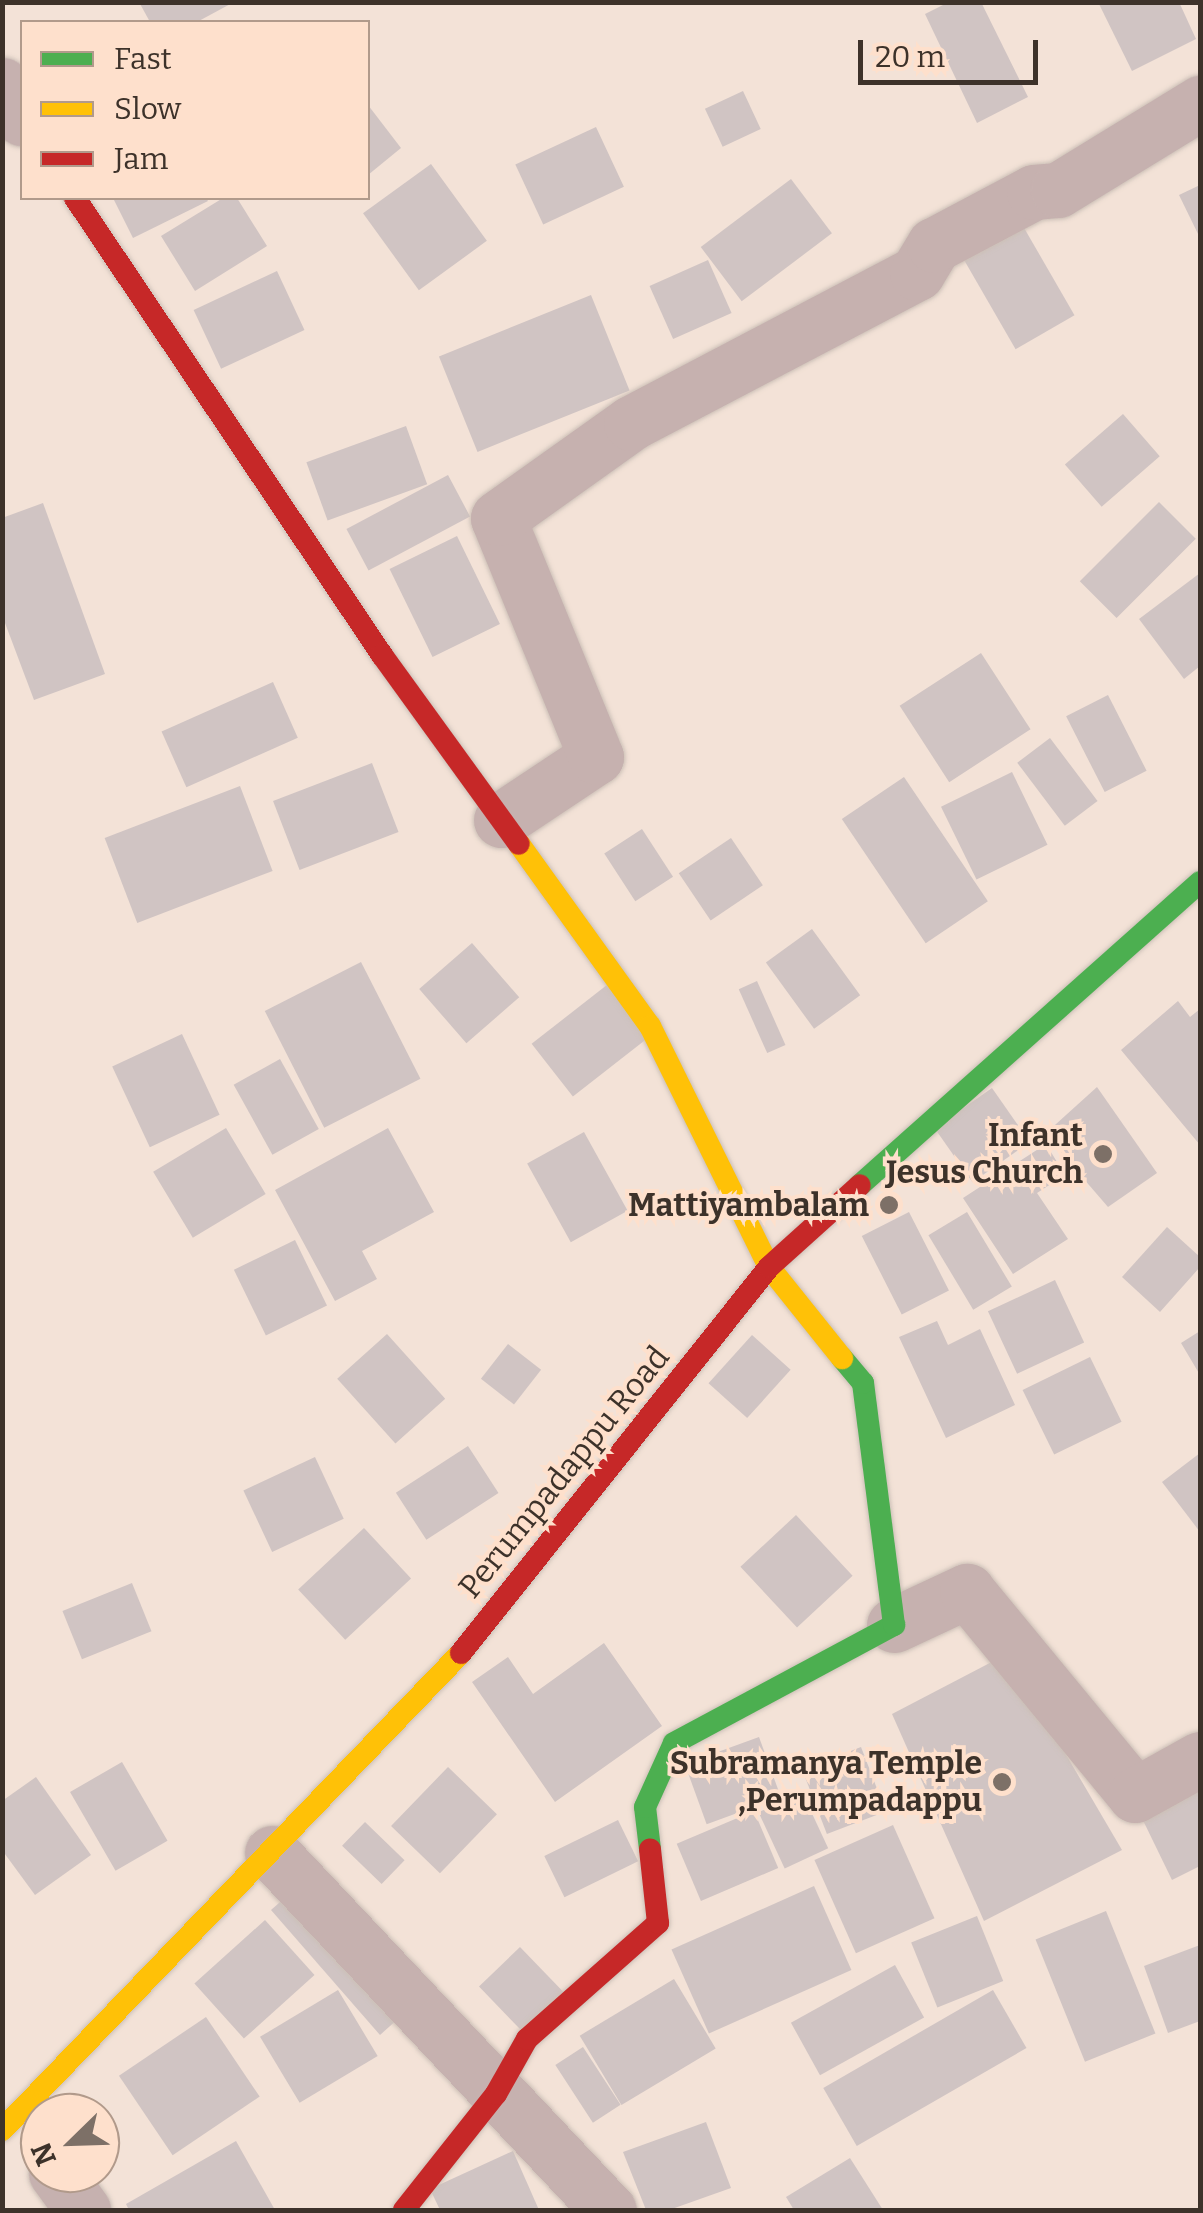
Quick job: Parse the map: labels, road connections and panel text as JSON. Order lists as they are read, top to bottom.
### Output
{
  "streets": {
    "street": ["Perumpadappu Road"]
  },
  "places": ["Infant Jesus Church", "Mattiyambalam", "Subramanya Temple ,Perumpadappu"],
  "legend": ["Fast", "Slow", "Jam"],
  "scale_bar": "20 m",
  "north": "bottom left"
}
